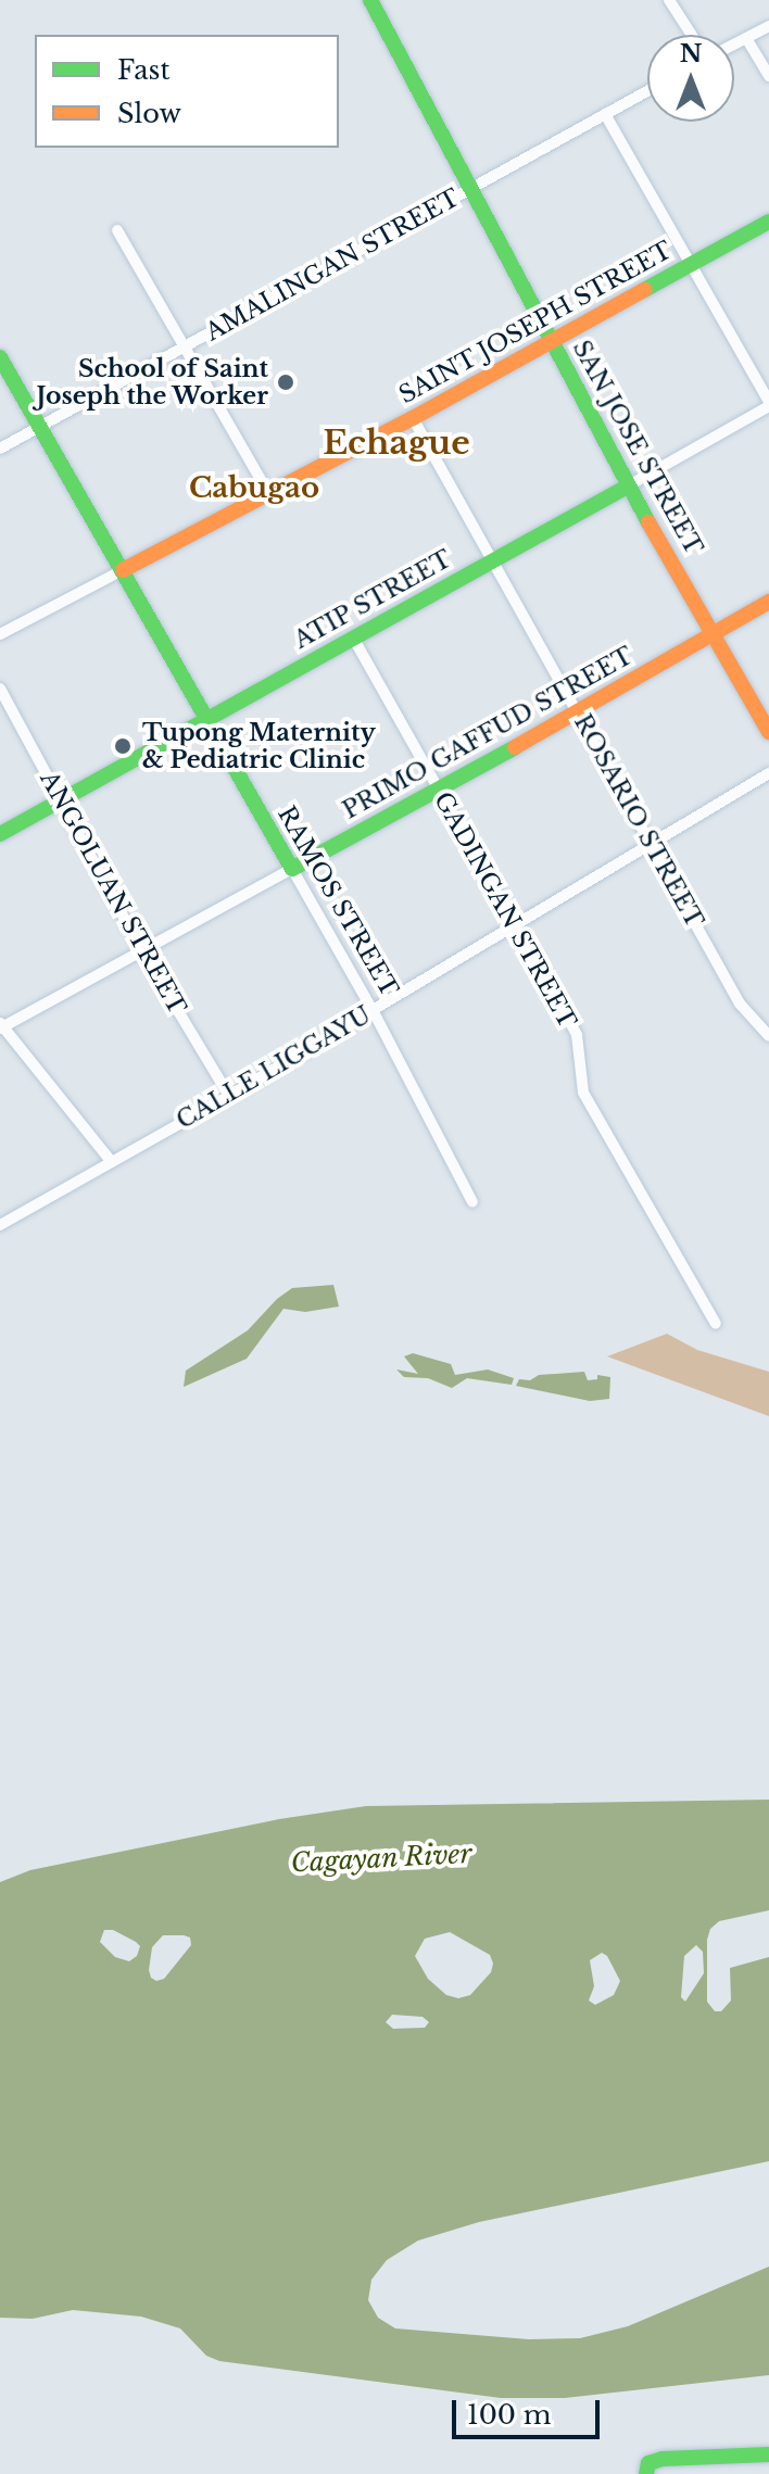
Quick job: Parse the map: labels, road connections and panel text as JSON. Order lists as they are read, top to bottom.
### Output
{
  "streets": {
    "main road": [
      "SAINT JOSEPH STREET",
      "SAN JOSE STREET",
      "ATIP STREET",
      "PRIMO GAFFUD STREET",
      "RAMOS STREET"
    ],
    "street": [
      "AMALINGAN STREET",
      "ROSARIO STREET",
      "ANGOLUAN STREET",
      "GADINGAN STREET",
      "CALLE LIGGAYU"
    ]
  },
  "crossings": [
    ["AMALINGAN STREET", "SAN JOSE STREET"],
    ["AMALINGAN STREET", "RAMOS STREET"],
    ["SAINT JOSEPH STREET", "SAN JOSE STREET"],
    ["SAINT JOSEPH STREET", "ROSARIO STREET"],
    ["SAINT JOSEPH STREET", "RAMOS STREET"],
    ["SAN JOSE STREET", "ATIP STREET"],
    ["SAN JOSE STREET", "PRIMO GAFFUD STREET"],
    ["ATIP STREET", "ROSARIO STREET"],
    ["ATIP STREET", "ANGOLUAN STREET"],
    ["ATIP STREET", "RAMOS STREET"],
    ["ATIP STREET", "GADINGAN STREET"],
    ["PRIMO GAFFUD STREET", "ROSARIO STREET"],
    ["PRIMO GAFFUD STREET", "ANGOLUAN STREET"],
    ["PRIMO GAFFUD STREET", "RAMOS STREET"],
    ["PRIMO GAFFUD STREET", "GADINGAN STREET"],
    ["ROSARIO STREET", "CALLE LIGGAYU"],
    ["ANGOLUAN STREET", "CALLE LIGGAYU"],
    ["RAMOS STREET", "CALLE LIGGAYU"],
    ["GADINGAN STREET", "CALLE LIGGAYU"]
  ],
  "districts": ["Echague", "Cabugao"],
  "water": ["Cagayan River"],
  "places": ["School of Saint Joseph the Worker", "Tupong Maternity & Pediatric Clinic"],
  "legend": ["Fast", "Slow"],
  "scale_bar": "100 m",
  "north": "top"
}
